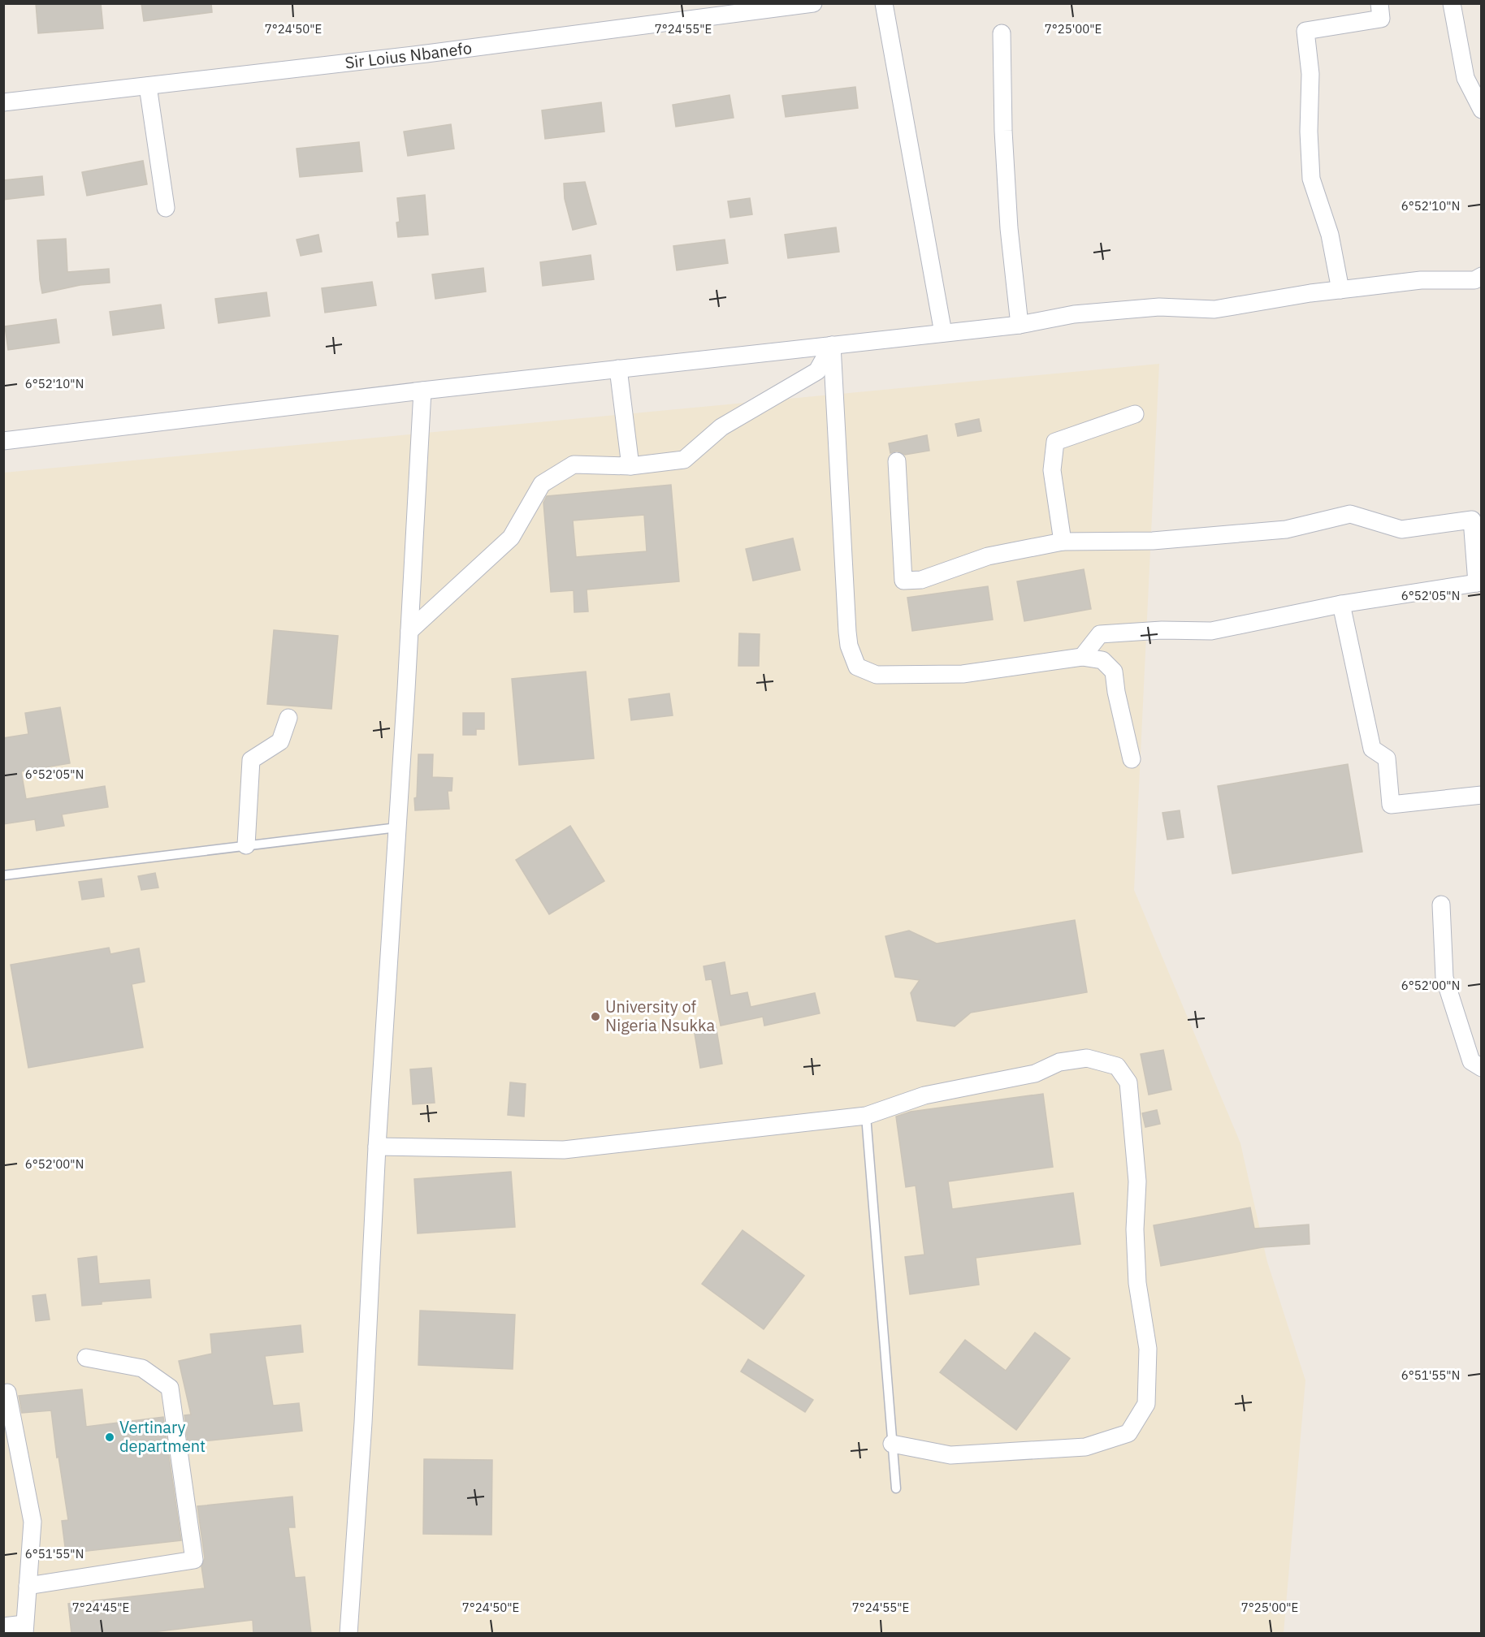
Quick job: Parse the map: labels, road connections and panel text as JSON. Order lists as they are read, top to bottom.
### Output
{
  "streets": {
    "street": ["Sir Loius Nbanefo"]
  },
  "places": ["University of Nigeria Nsukka", "Vertinary department"],
  "coordinates": [
    "7°24'50\"E",
    "7°24'55\"E",
    "7°25'00\"E",
    "6°52'10\"N",
    "6°52'05\"N",
    "6°52'00\"N",
    "6°51'55\"N",
    "7°24'45\"E"
  ]
}
